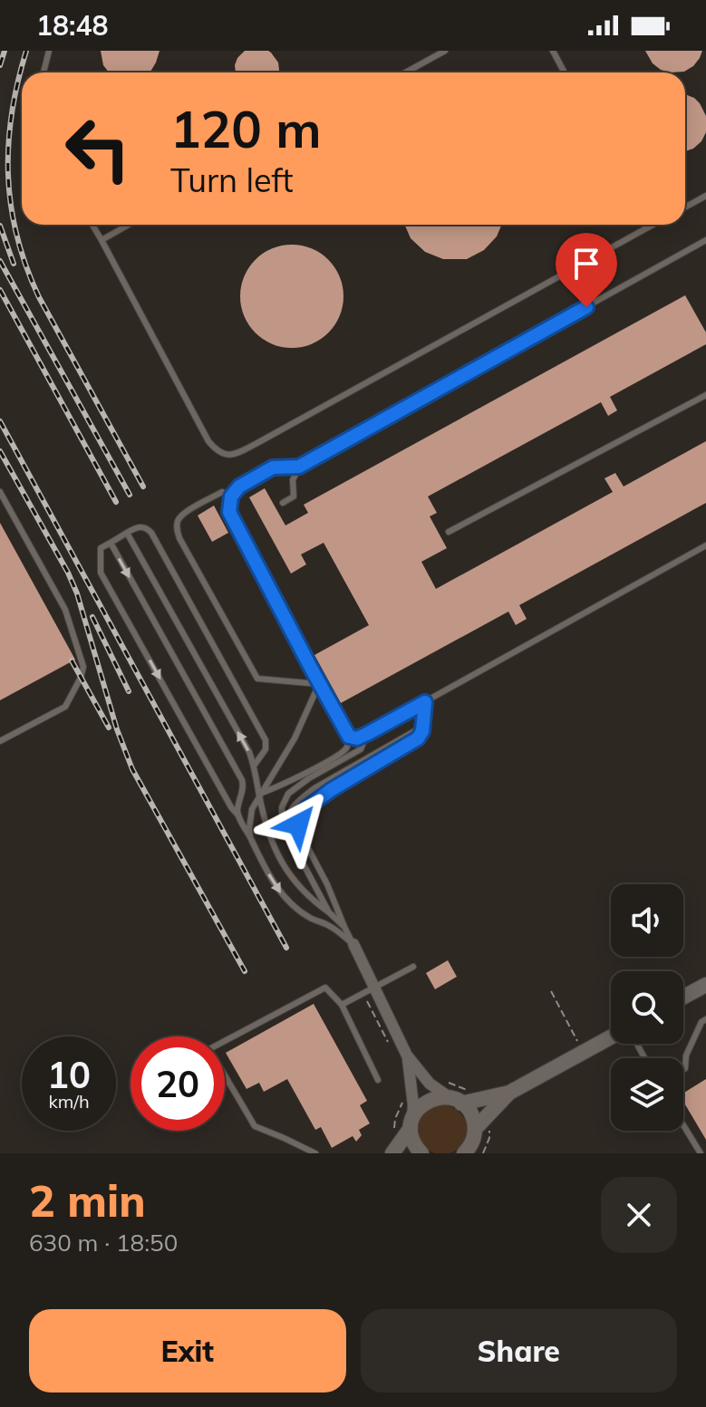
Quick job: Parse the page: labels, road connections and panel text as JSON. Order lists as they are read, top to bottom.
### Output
{
  "page": {
    "status": "18:48",
    "turn": ["120 m", "Turn left"],
    "speed": "10 km/h",
    "limit": "20",
    "heading": ["2 min", "630 m · 18:50"],
    "buttons": ["Exit", "Share"]
  }
}
